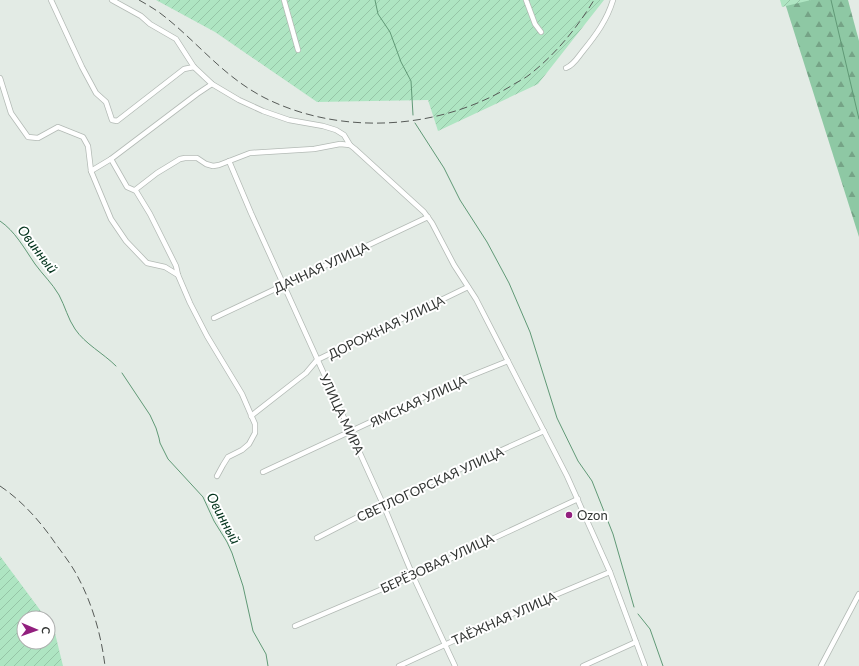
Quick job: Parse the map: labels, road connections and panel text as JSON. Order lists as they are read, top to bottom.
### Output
{
  "streets": {
    "street": [
      "ДАЧНАЯ УЛИЦА",
      "ДОРОЖНАЯ УЛИЦА",
      "ЯМСКАЯ УЛИЦА",
      "УЛИЦА МИРА",
      "СВЕТЛОГОРСКАЯ УЛИЦА",
      "БЕРЁЗОВАЯ УЛИЦА",
      "ТАЁЖНАЯ УЛИЦА"
    ]
  },
  "crossings": [
    ["ДАЧНАЯ УЛИЦА", "УЛИЦА МИРА"],
    ["ДОРОЖНАЯ УЛИЦА", "УЛИЦА МИРА"],
    ["ЯМСКАЯ УЛИЦА", "УЛИЦА МИРА"],
    ["УЛИЦА МИРА", "СВЕТЛОГОРСКАЯ УЛИЦА"],
    ["УЛИЦА МИРА", "БЕРЁЗОВАЯ УЛИЦА"],
    ["УЛИЦА МИРА", "ТАЁЖНАЯ УЛИЦА"]
  ],
  "water": ["Овинный"],
  "places": ["Ozon"],
  "north": "right"
}
